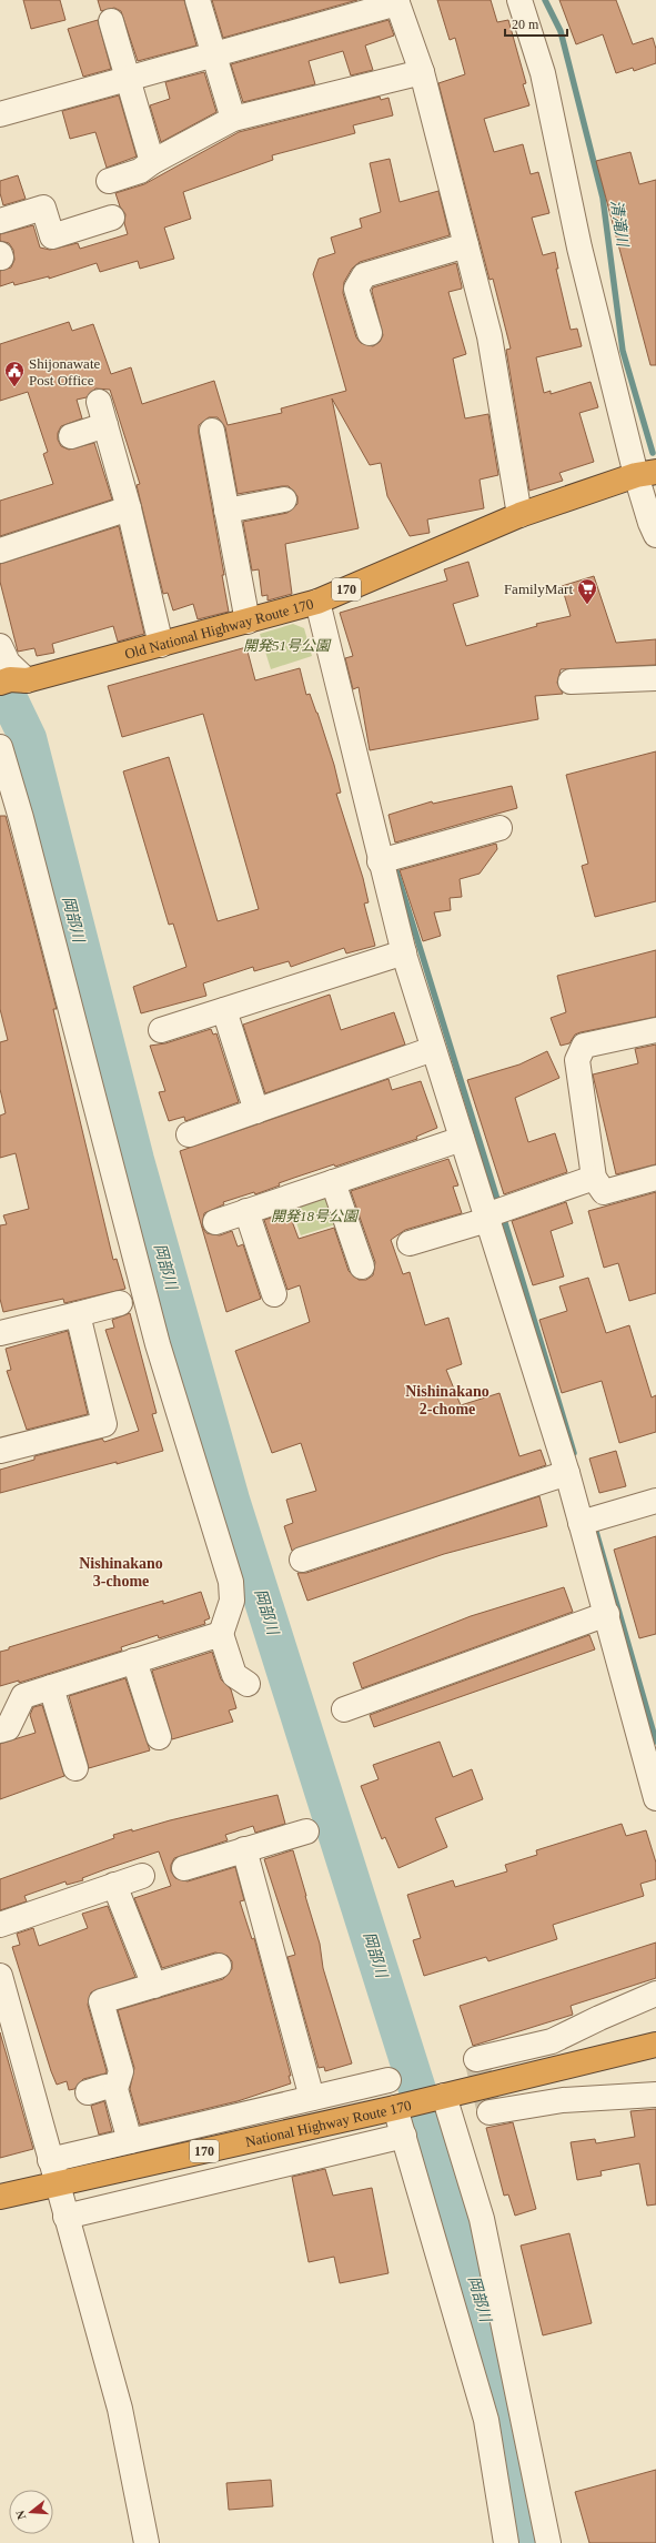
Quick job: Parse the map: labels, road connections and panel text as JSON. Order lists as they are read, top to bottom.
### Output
{
  "streets": {
    "highway": ["170", "Old National Highway Route 170", "National Highway Route 170"]
  },
  "districts": ["Nishinakano 2-chome", "Nishinakano 3-chome"],
  "water": ["清滝川", "岡部川"],
  "parks": ["開発51号公園", "開発18号公園"],
  "places": {
    "public building": ["Shijonawate Post Office"],
    "supermarket": ["FamilyMart"]
  },
  "scale_bar": "20 m",
  "north": "left"
}
